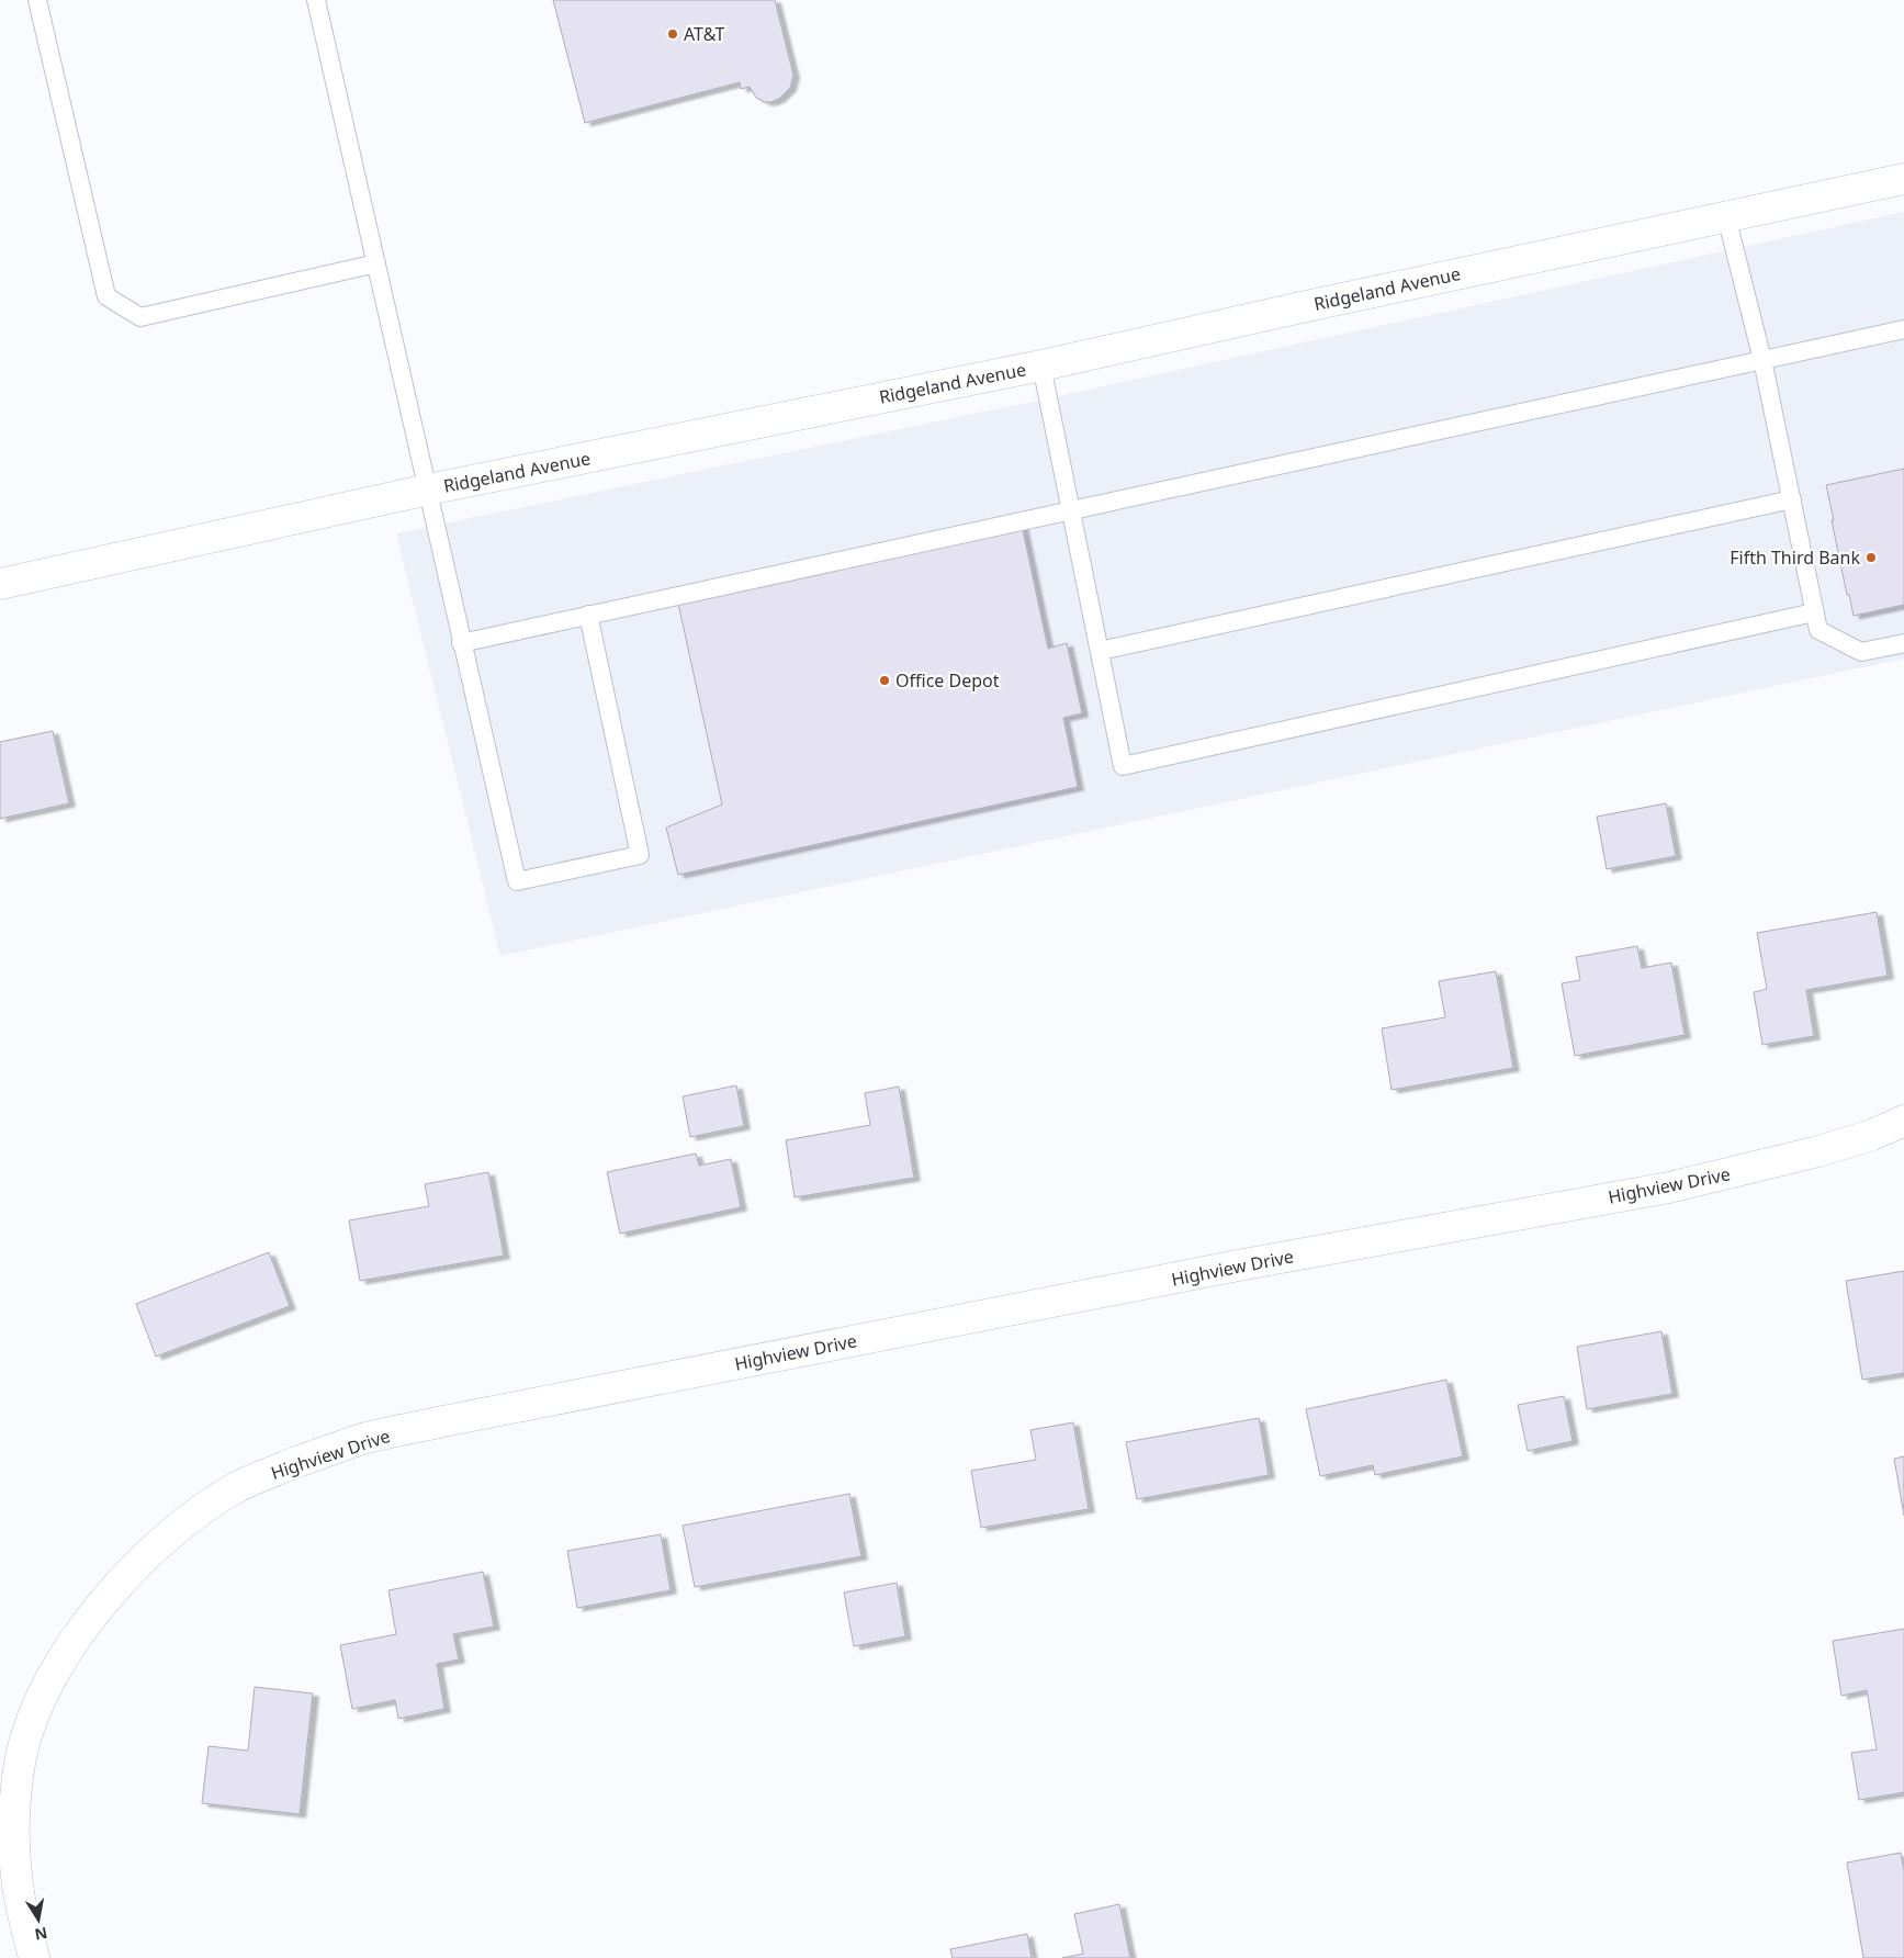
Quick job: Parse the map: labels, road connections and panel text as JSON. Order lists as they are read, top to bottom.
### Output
{
  "streets": {
    "street": ["Ridgeland Avenue", "Highview Drive"]
  },
  "places": ["AT&T", "Fifth Third Bank", "Office Depot"],
  "north": "bottom"
}
